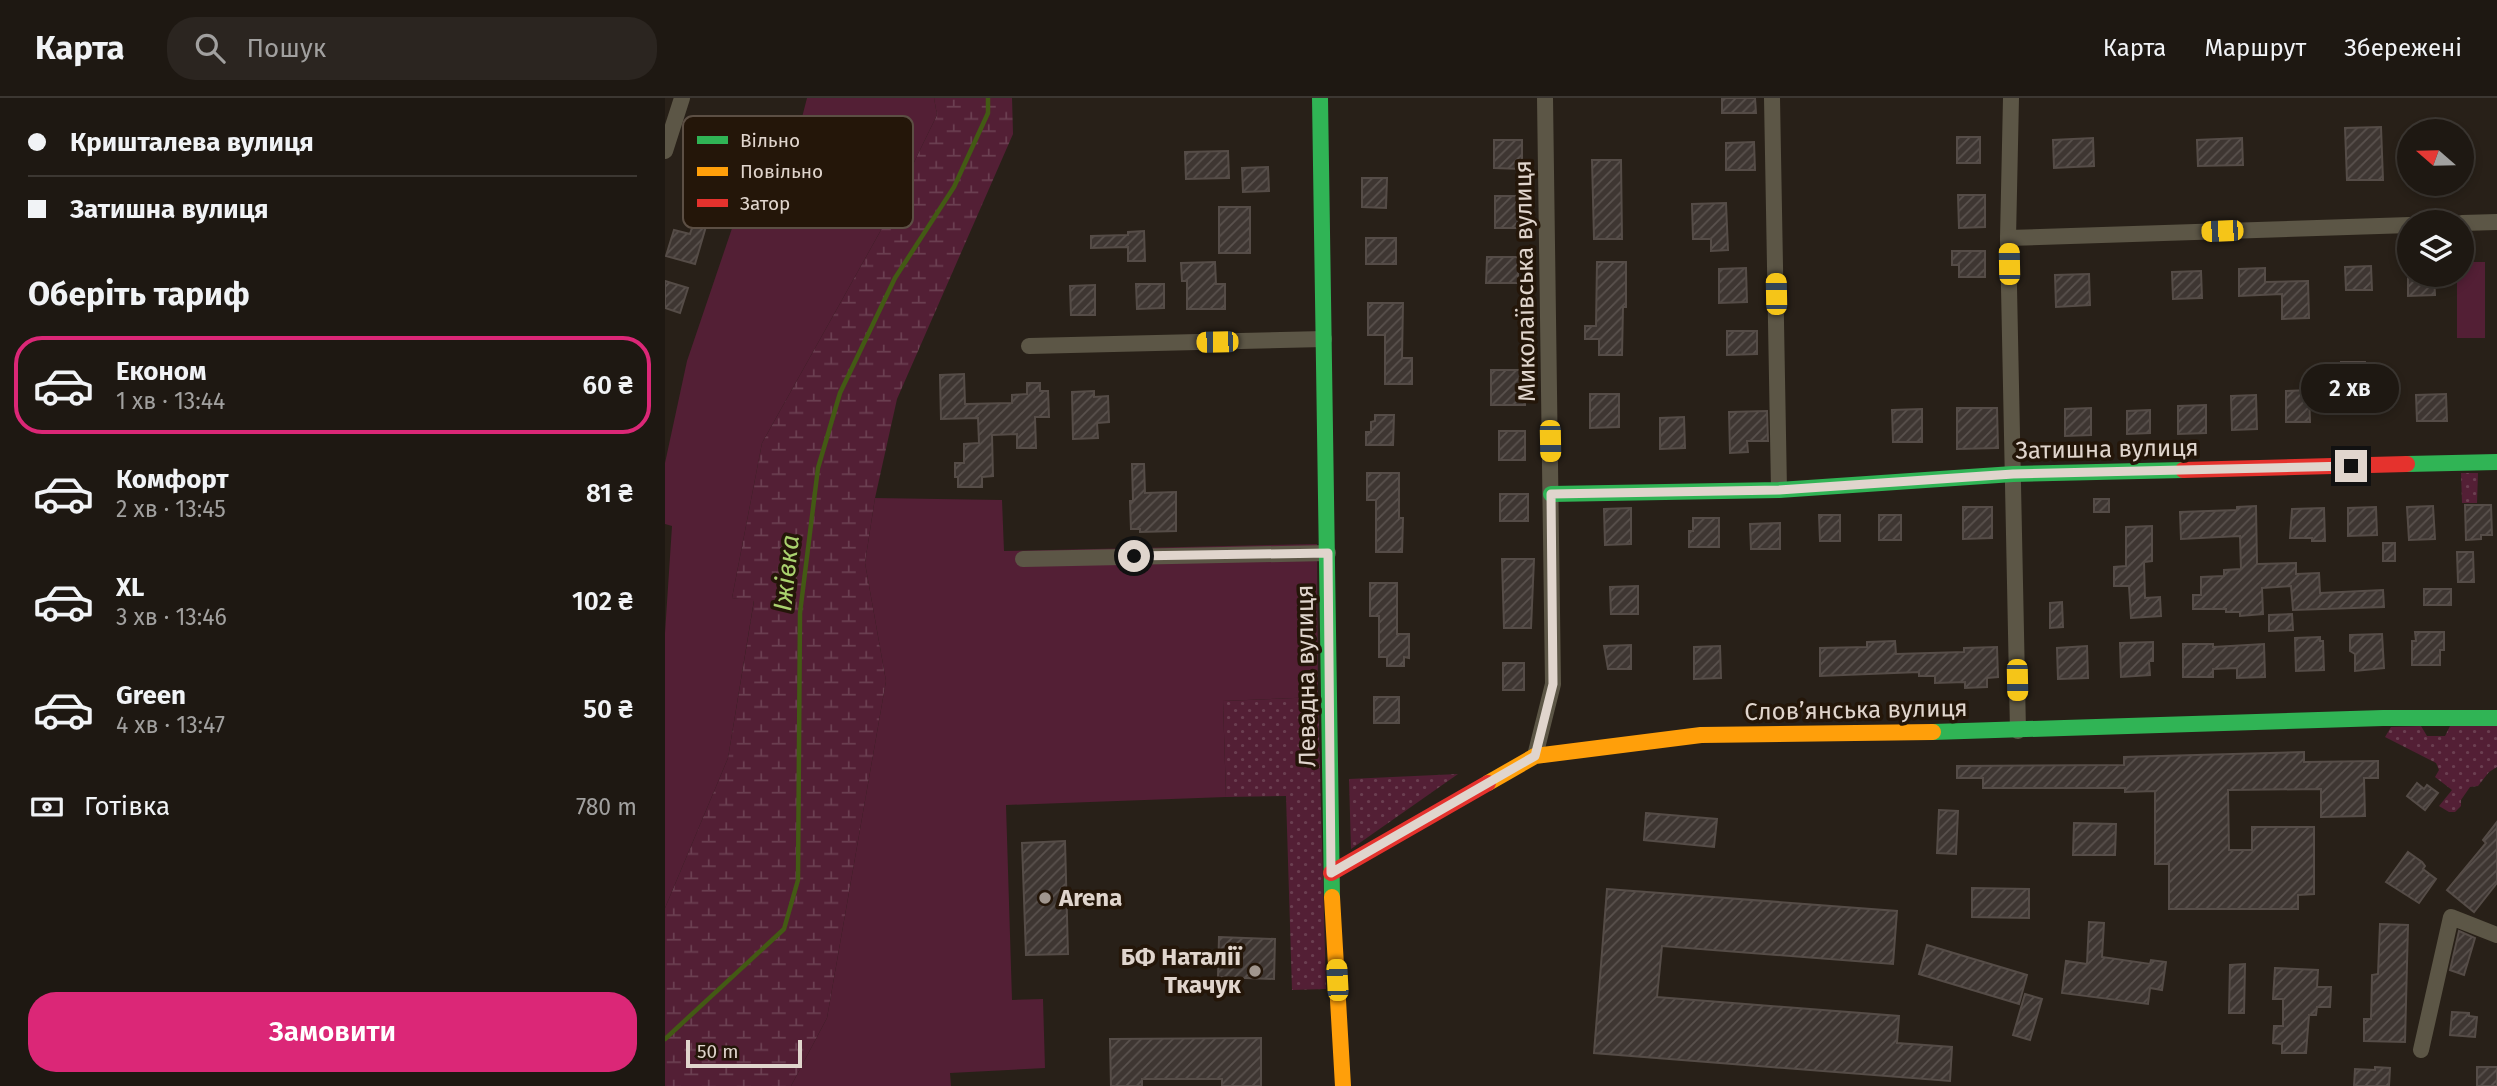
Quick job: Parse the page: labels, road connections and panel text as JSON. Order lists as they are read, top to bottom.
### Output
{
  "streets": {
    "street": [
      "Миколаївська вулиця",
      "Затишна вулиця",
      "Левадна вулиця",
      "Словʼянська вулиця"
    ]
  },
  "crossings": [
    ["Миколаївська вулиця", "Затишна вулиця"],
    ["Миколаївська вулиця", "Словʼянська вулиця"],
    ["Левадна вулиця", "Словʼянська вулиця"]
  ],
  "water": ["Іжівка"],
  "places": ["Arena", "БФ Наталії Ткачук"],
  "legend": ["Вільно", "Повільно", "Затор"],
  "scale_bar": "50 m",
  "north": "left",
  "page": {
    "header": "Карта",
    "search": "Пошук",
    "nav": ["Карта", "Маршрут", "Збережені"],
    "banner": ["Кришталева вулиця", "Затишна вулиця"],
    "heading": "Оберіть тариф",
    "list": [
      {
        "name": "Економ",
        "note": "1 хв · 13:44",
        "value": "60 ₴"
      },
      {
        "name": "Комфорт",
        "note": "2 хв · 13:45",
        "value": "81 ₴"
      },
      {
        "name": "XL",
        "note": "3 хв · 13:46",
        "value": "102 ₴"
      },
      {
        "name": "Green",
        "note": "4 хв · 13:47",
        "value": "50 ₴"
      }
    ],
    "bubble": "2 хв",
    "pay": ["Готівка", "780 m"],
    "buttons": "Замовити",
    "scale": "50 m"
  }
}
